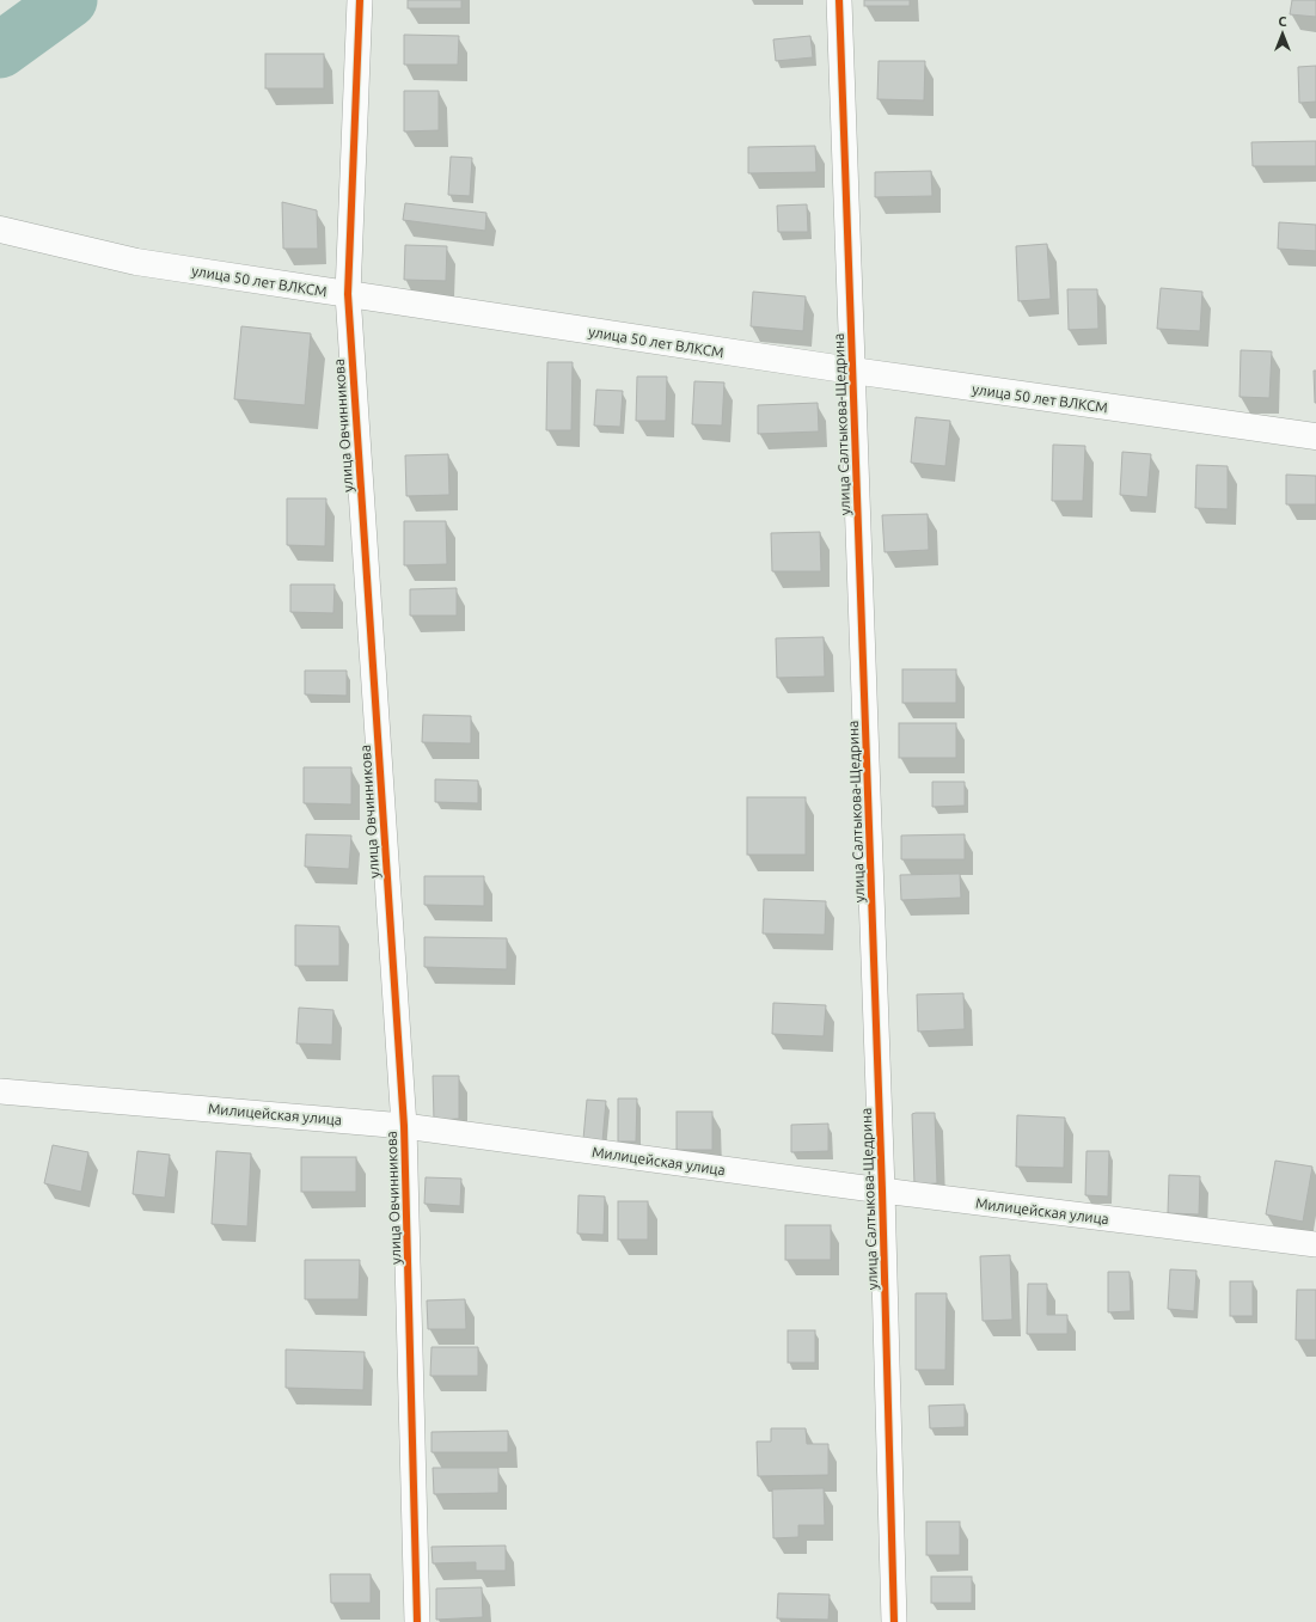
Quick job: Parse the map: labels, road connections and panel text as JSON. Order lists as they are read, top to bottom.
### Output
{
  "streets": {
    "main road": ["улица 50 лет ВЛКСМ"],
    "street": ["улица Салтыкова-Щедрина", "улица Овчинникова", "Милицейская улица"]
  },
  "crossings": [
    ["улица 50 лет ВЛКСМ", "улица Салтыкова-Щедрина"],
    ["улица 50 лет ВЛКСМ", "улица Овчинникова"],
    ["улица Салтыкова-Щедрина", "Милицейская улица"],
    ["улица Овчинникова", "Милицейская улица"]
  ],
  "north": "top"
}
